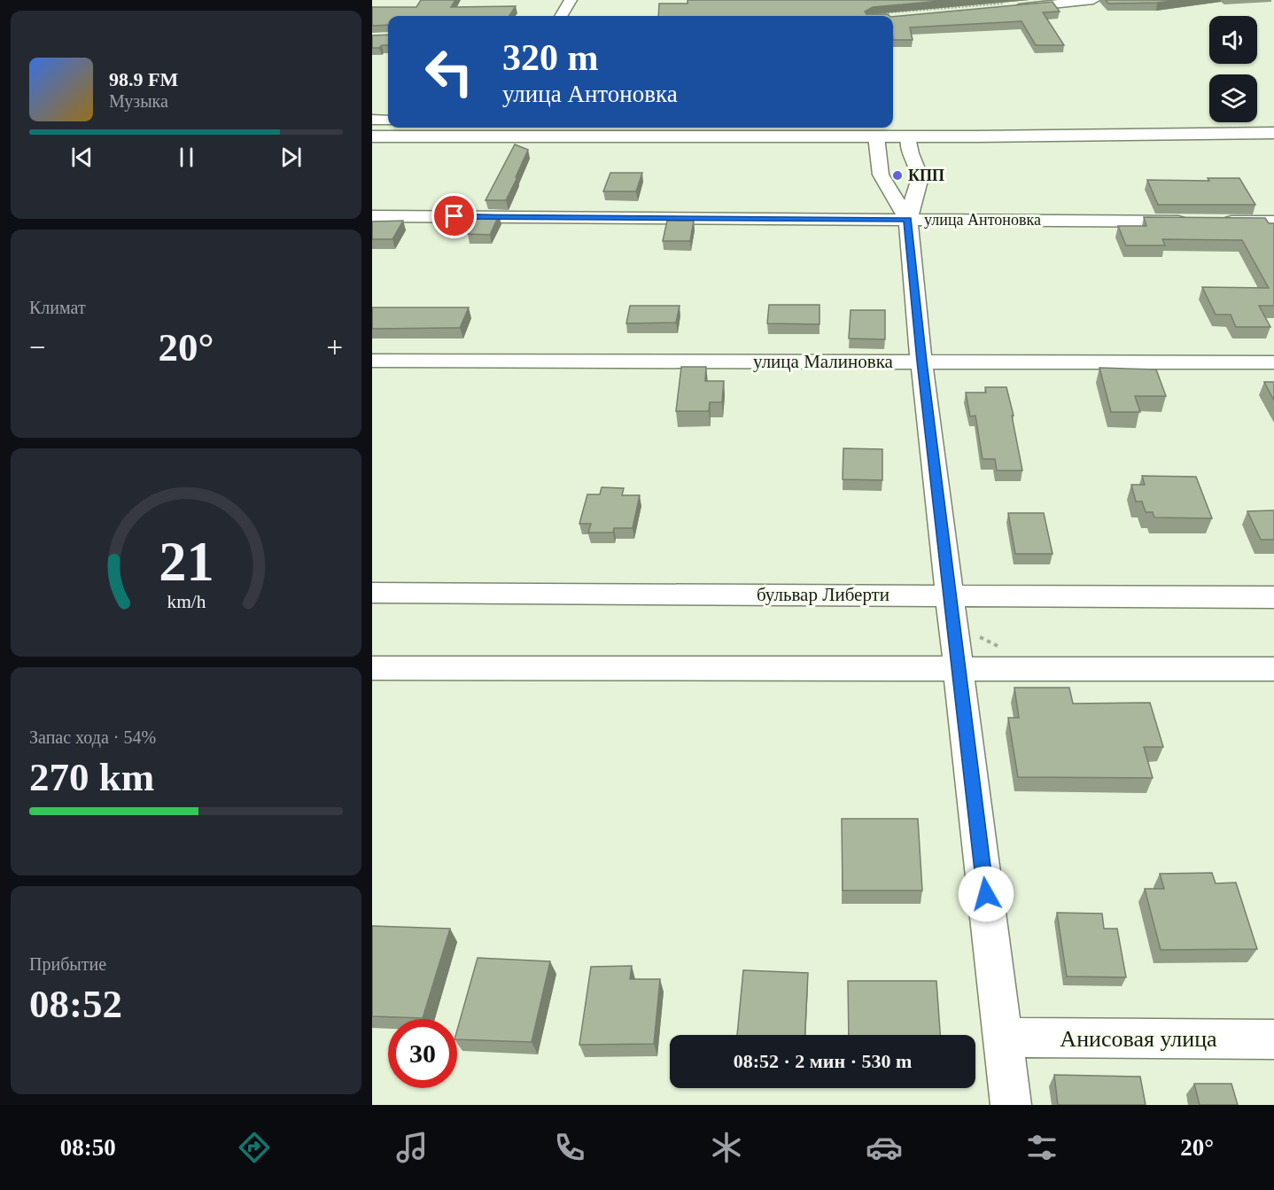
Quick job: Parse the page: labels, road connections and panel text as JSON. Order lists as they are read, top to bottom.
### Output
{
  "streets": {
    "street": [
      "улица Антоновка",
      "улица Малиновка",
      "бульвар Либерти",
      "Анисовая улица"
    ]
  },
  "places": ["КПП"],
  "page": {
    "turn": ["320 m", "улица Антоновка"],
    "song": ["98.9 FM", "Музыка"],
    "tile": [
      "Климат",
      ["Запас хода · 54%", "270 km"],
      ["Прибытие", "08:52"]
    ],
    "heat": ["−", "20°", "+"],
    "limit": "30",
    "trip": "08:52 · 2 мин · 530 m",
    "tabs": ["08:50", "20°"],
    "gauge": ["21", "km/h"]
  }
}
